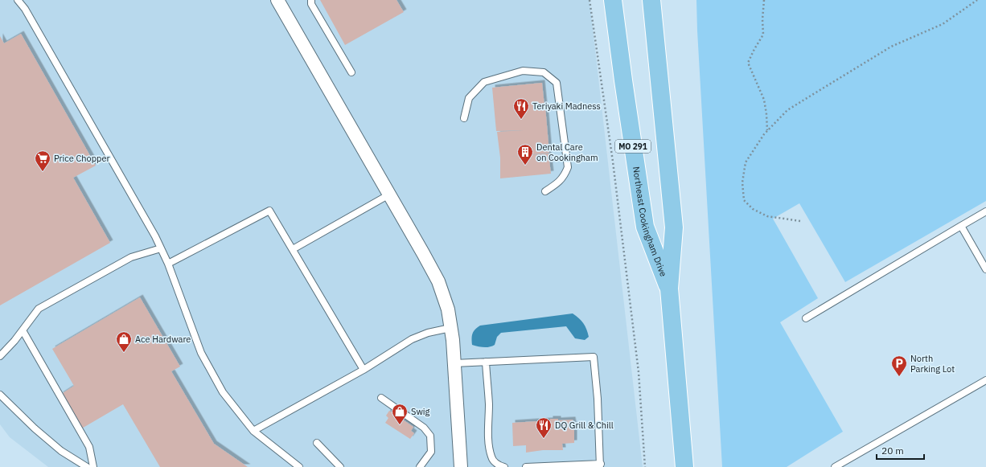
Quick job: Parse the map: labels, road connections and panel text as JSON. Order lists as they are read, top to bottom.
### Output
{
  "streets": {
    "main road": ["MO 291", "Northeast Cookingham Drive"]
  },
  "places": {
    "restaurant": ["Teriyaki Madness", "DQ Grill & Chill"],
    "building": ["Dental Care on Cookingham"],
    "supermarket": ["Price Chopper"],
    "shop": ["Ace Hardware", "Swig"],
    "parking": ["North Parking Lot"]
  },
  "scale_bar": "20 m"
}
